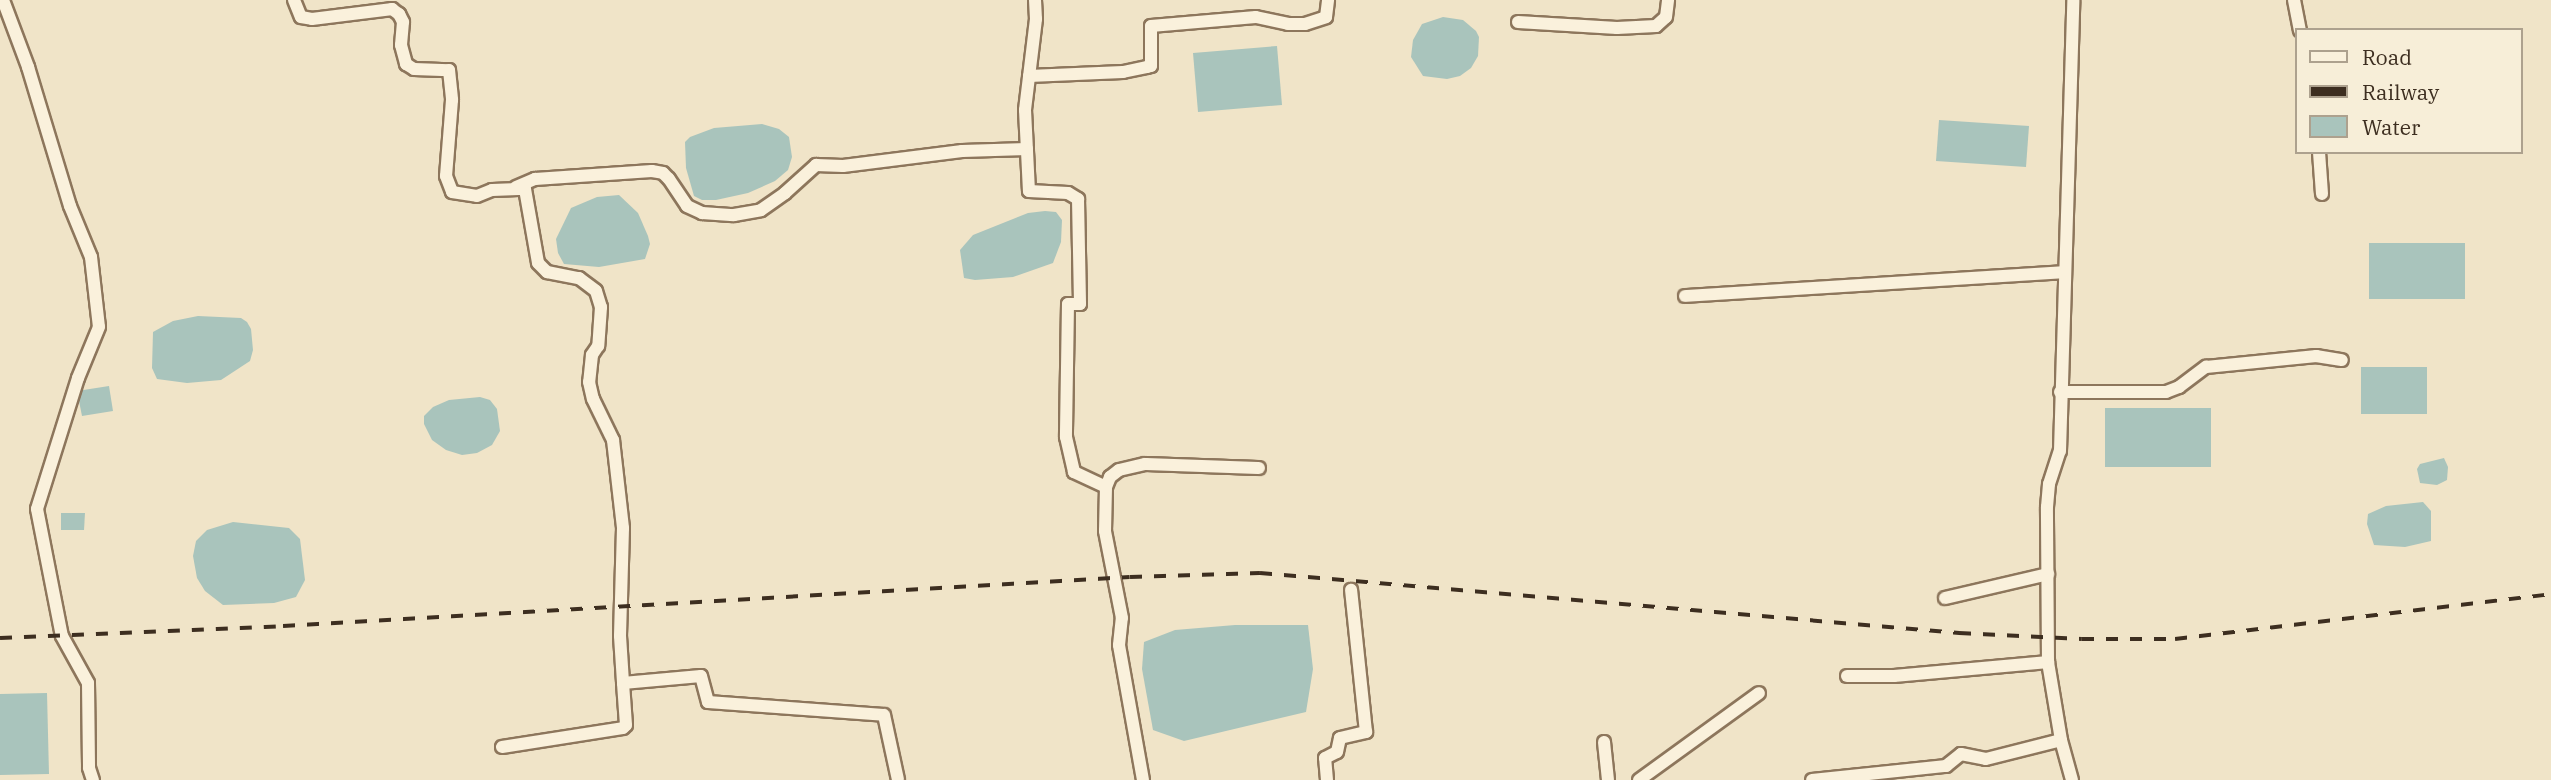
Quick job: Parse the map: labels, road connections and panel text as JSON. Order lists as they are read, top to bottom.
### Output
{
  "legend": ["Road", "Railway", "Water"]
}
